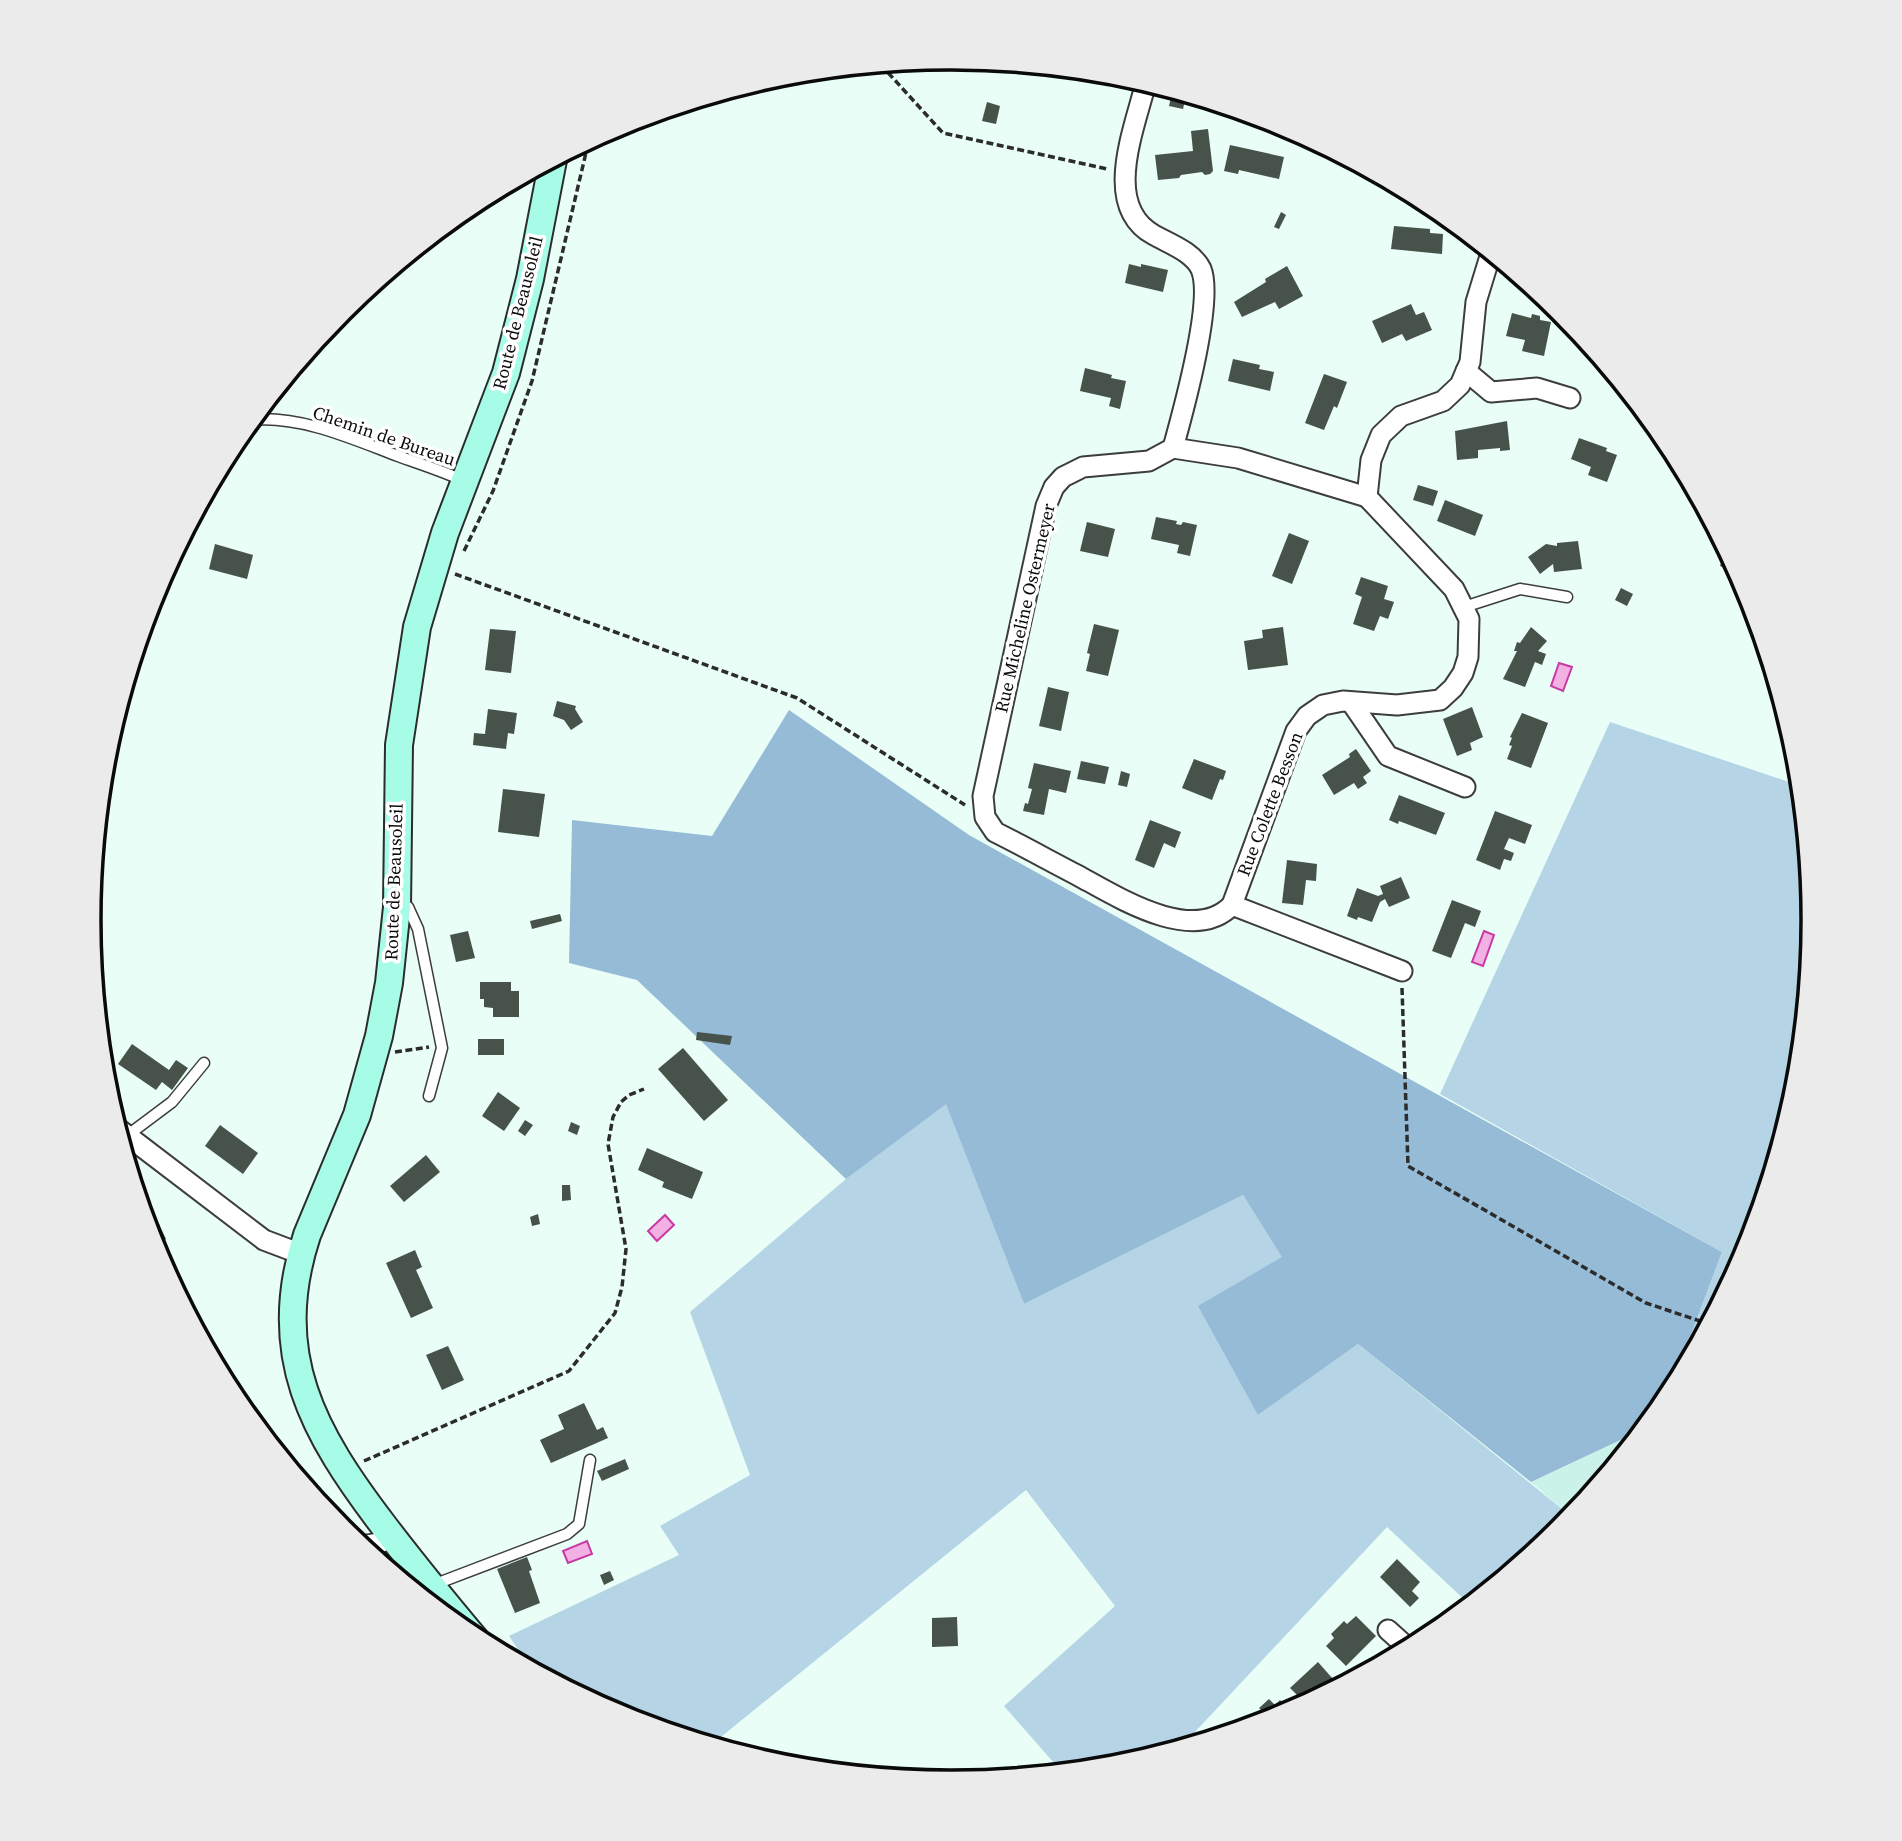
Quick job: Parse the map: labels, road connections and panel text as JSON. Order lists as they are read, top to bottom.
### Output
{
  "streets": {
    "main road": ["Route de Beausoleil"],
    "street": ["Rue Micheline Ostermeyer", "Rue Colette Besson"],
    "lane": ["Chemin de Bureau"]
  },
  "crossings": [
    ["Route de Beausoleil", "Chemin de Bureau"]
  ]
}
